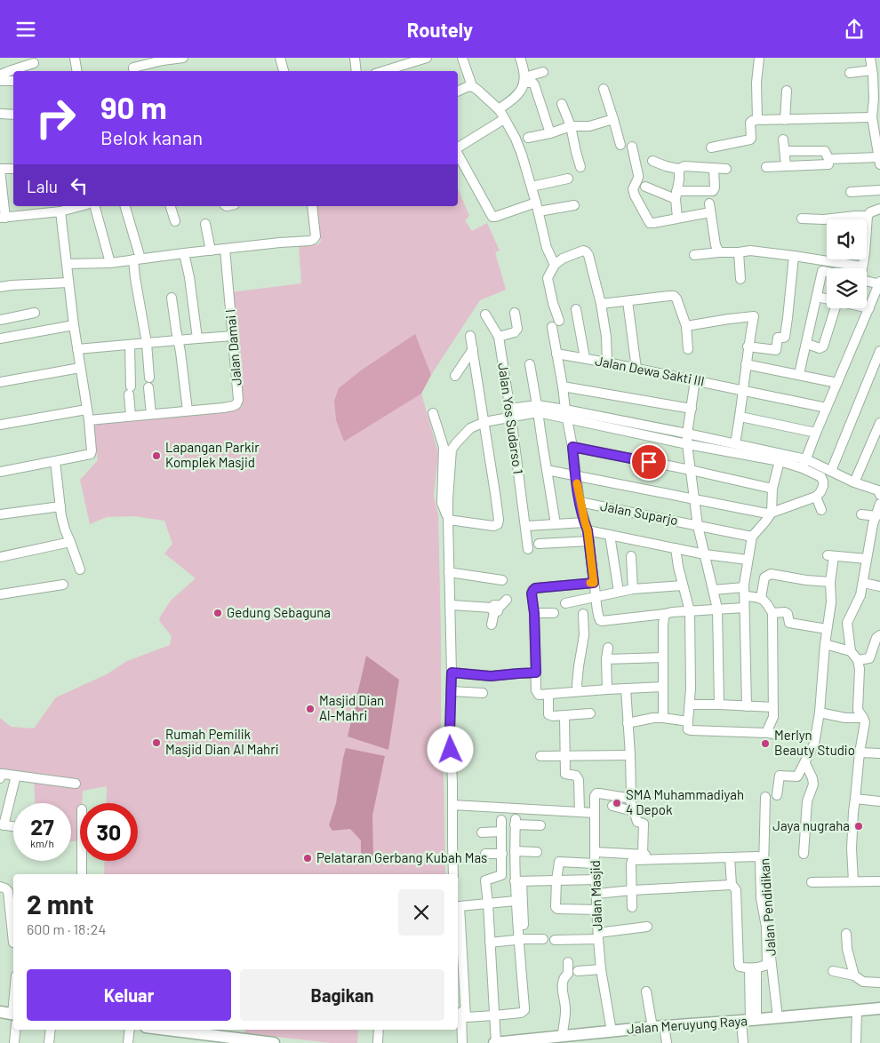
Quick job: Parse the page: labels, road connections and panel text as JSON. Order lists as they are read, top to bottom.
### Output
{
  "streets": {
    "main road": ["Jalan Meruyung Raya"],
    "street": [
      "Jalan Damai I",
      "Jalan Dewa Sakti III",
      "Jalan Yos Sudarso 1",
      "Jalan Suparjo",
      "Jalan Masjid",
      "Jalan Pendidikan"
    ]
  },
  "crossings": [
    ["Jalan Masjid", "Jalan Meruyung Raya"],
    ["Jalan Pendidikan", "Jalan Meruyung Raya"]
  ],
  "places": [
    "Lapangan Parkir Komplek Masjid",
    "Gedung Sebaguna",
    "Masjid Dian Al-Mahri",
    "Rumah Pemilik Masjid Dian Al Mahri",
    "Merlyn Beauty Studio",
    "SMA Muhammadiyah 4 Depok",
    "Jaya nugraha",
    "Pelataran Gerbang Kubah Mas"
  ],
  "page": {
    "header": "Routely",
    "turn": ["90 m", "Belok kanan"],
    "then": "Lalu",
    "speed": "27 km/h",
    "limit": "30",
    "heading": ["2 mnt", "600 m · 18:24"],
    "buttons": ["Keluar", "Bagikan"]
  }
}
